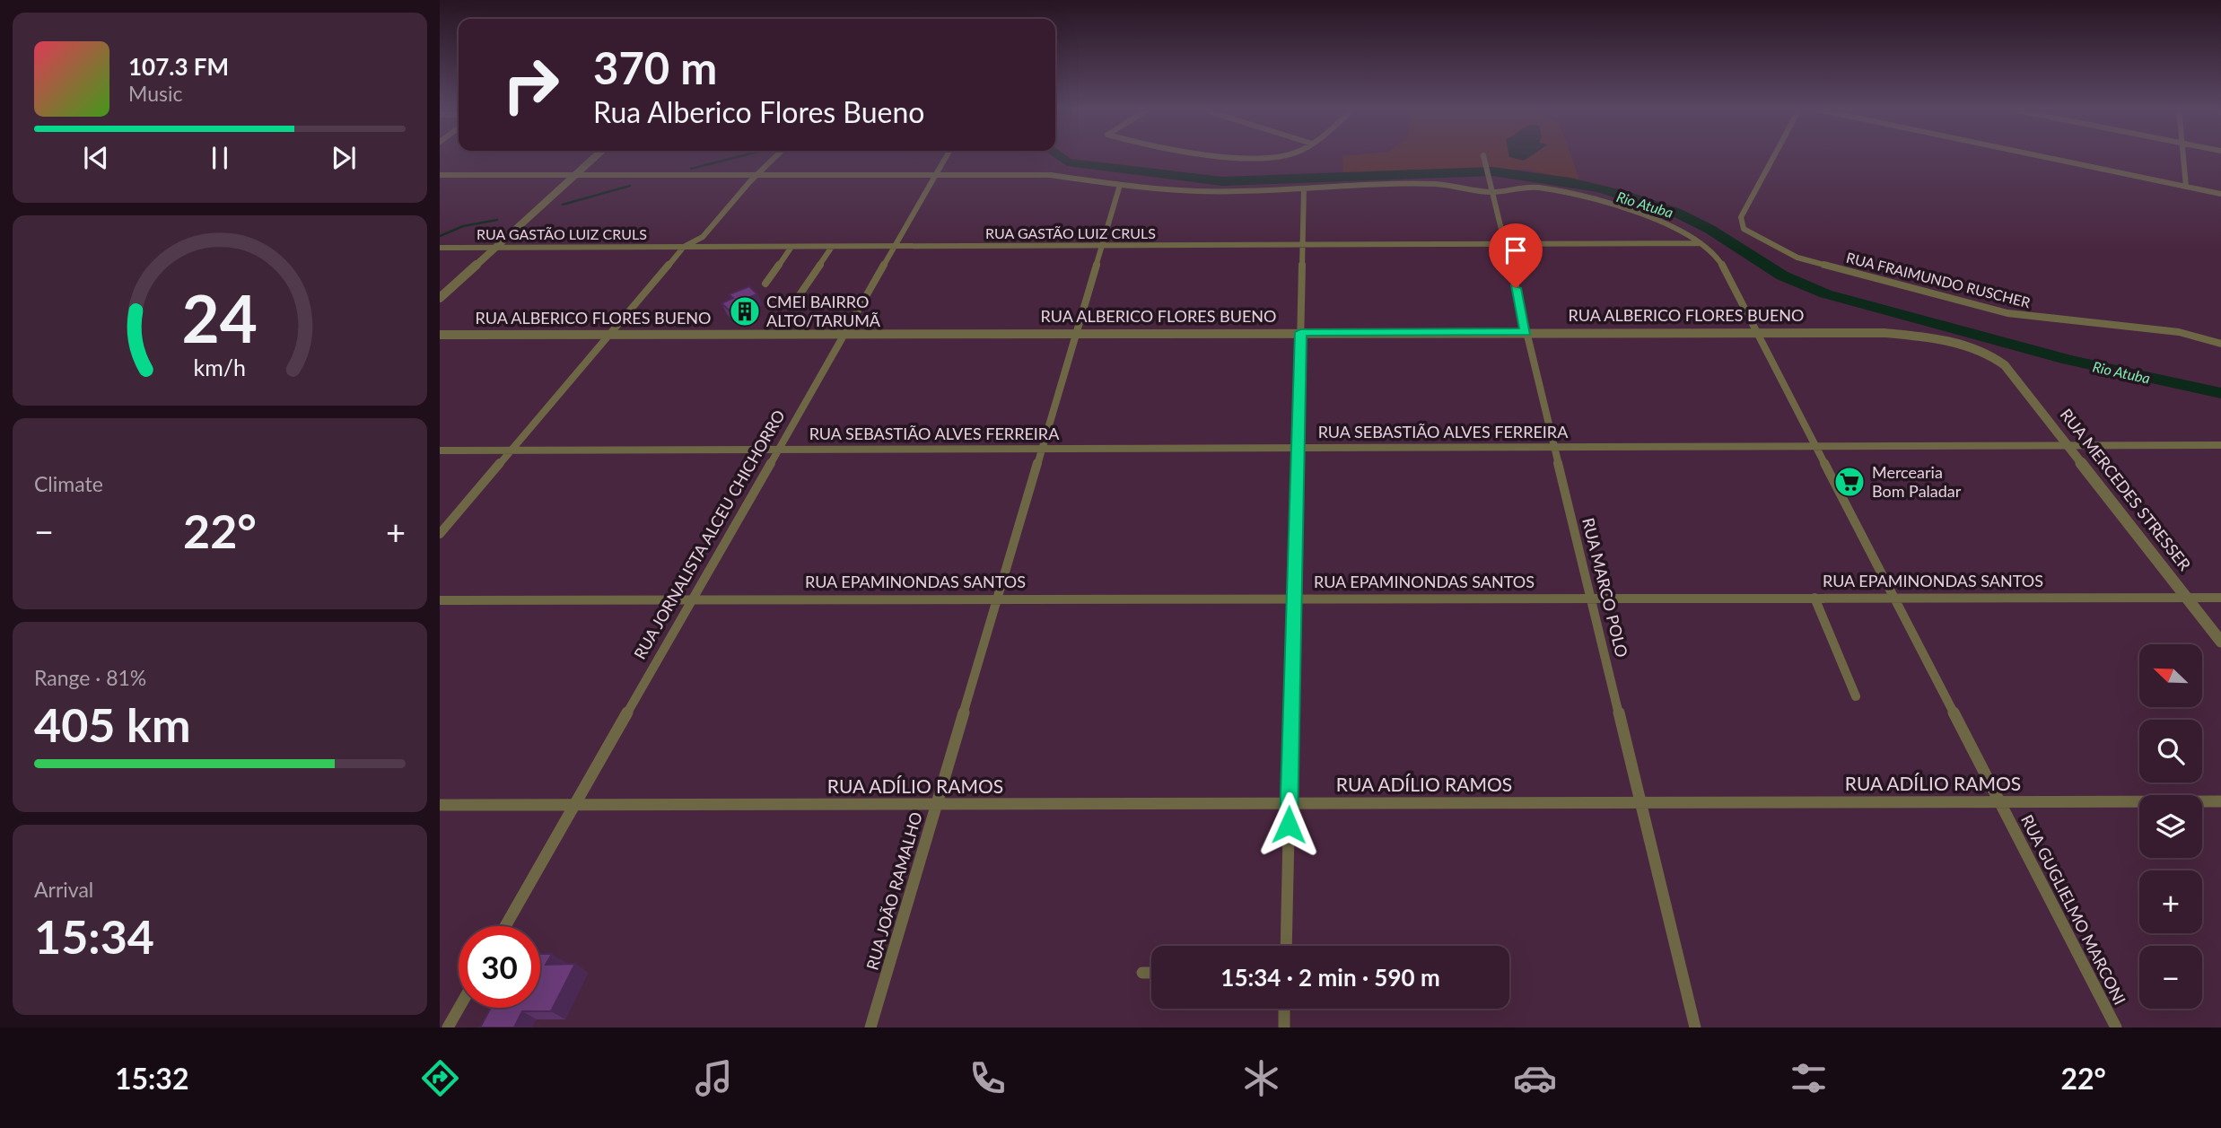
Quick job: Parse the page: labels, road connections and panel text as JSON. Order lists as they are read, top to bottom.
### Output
{
  "streets": {
    "street": [
      "RUA GASTÃO LUIZ CRULS",
      "RUA FRAIMUNDO RUSCHER",
      "RUA ALBERICO FLORES BUENO",
      "RUA SEBASTIÃO ALVES FERREIRA",
      "RUA MERCEDES STRESSER",
      "RUA JORNALISTA ALCEU CHICHORRO",
      "RUA EPAMINONDAS SANTOS",
      "RUA MARCO POLO",
      "RUA ADÍLIO RAMOS",
      "RUA JOÃO RAMALHO",
      "RUA GUGLIELMO MARCONI"
    ]
  },
  "crossings": [
    ["RUA GASTÃO LUIZ CRULS", "RUA JORNALISTA ALCEU CHICHORRO"],
    ["RUA GASTÃO LUIZ CRULS", "RUA MARCO POLO"],
    ["RUA GASTÃO LUIZ CRULS", "RUA JOÃO RAMALHO"],
    ["RUA GASTÃO LUIZ CRULS", "RUA GUGLIELMO MARCONI"],
    ["RUA ALBERICO FLORES BUENO", "RUA MERCEDES STRESSER"],
    ["RUA ALBERICO FLORES BUENO", "RUA JORNALISTA ALCEU CHICHORRO"],
    ["RUA ALBERICO FLORES BUENO", "RUA MARCO POLO"],
    ["RUA ALBERICO FLORES BUENO", "RUA JOÃO RAMALHO"],
    ["RUA ALBERICO FLORES BUENO", "RUA GUGLIELMO MARCONI"],
    ["RUA SEBASTIÃO ALVES FERREIRA", "RUA MERCEDES STRESSER"],
    ["RUA SEBASTIÃO ALVES FERREIRA", "RUA JORNALISTA ALCEU CHICHORRO"],
    ["RUA SEBASTIÃO ALVES FERREIRA", "RUA MARCO POLO"],
    ["RUA SEBASTIÃO ALVES FERREIRA", "RUA JOÃO RAMALHO"],
    ["RUA SEBASTIÃO ALVES FERREIRA", "RUA GUGLIELMO MARCONI"],
    ["RUA MERCEDES STRESSER", "RUA EPAMINONDAS SANTOS"],
    ["RUA JORNALISTA ALCEU CHICHORRO", "RUA EPAMINONDAS SANTOS"],
    ["RUA JORNALISTA ALCEU CHICHORRO", "RUA ADÍLIO RAMOS"],
    ["RUA JORNALISTA ALCEU CHICHORRO", "RUA GUGLIELMO MARCONI"],
    ["RUA EPAMINONDAS SANTOS", "RUA MARCO POLO"],
    ["RUA EPAMINONDAS SANTOS", "RUA JOÃO RAMALHO"],
    ["RUA EPAMINONDAS SANTOS", "RUA GUGLIELMO MARCONI"],
    ["RUA MARCO POLO", "RUA ADÍLIO RAMOS"],
    ["RUA MARCO POLO", "RUA GUGLIELMO MARCONI"],
    ["RUA ADÍLIO RAMOS", "RUA JOÃO RAMALHO"],
    ["RUA ADÍLIO RAMOS", "RUA GUGLIELMO MARCONI"],
    ["RUA JOÃO RAMALHO", "RUA GUGLIELMO MARCONI"]
  ],
  "water": ["Rio Atuba"],
  "places": {
    "building": ["CMEI BAIRRO ALTO/TARUMÃ"],
    "supermarket": ["Mercearia Bom Paladar"]
  },
  "north": "top left",
  "page": {
    "turn": ["370 m", "Rua Alberico Flores Bueno"],
    "song": ["107.3 FM", "Music"],
    "tile": [
      "Climate",
      ["Range · 81%", "405 km"],
      ["Arrival", "15:34"]
    ],
    "heat": ["−", "22°", "+"],
    "map_buttons": ["+", "−"],
    "limit": "30",
    "trip": "15:34 · 2 min · 590 m",
    "tabs": ["15:32", "22°"],
    "gauge": ["24", "km/h"]
  }
}
